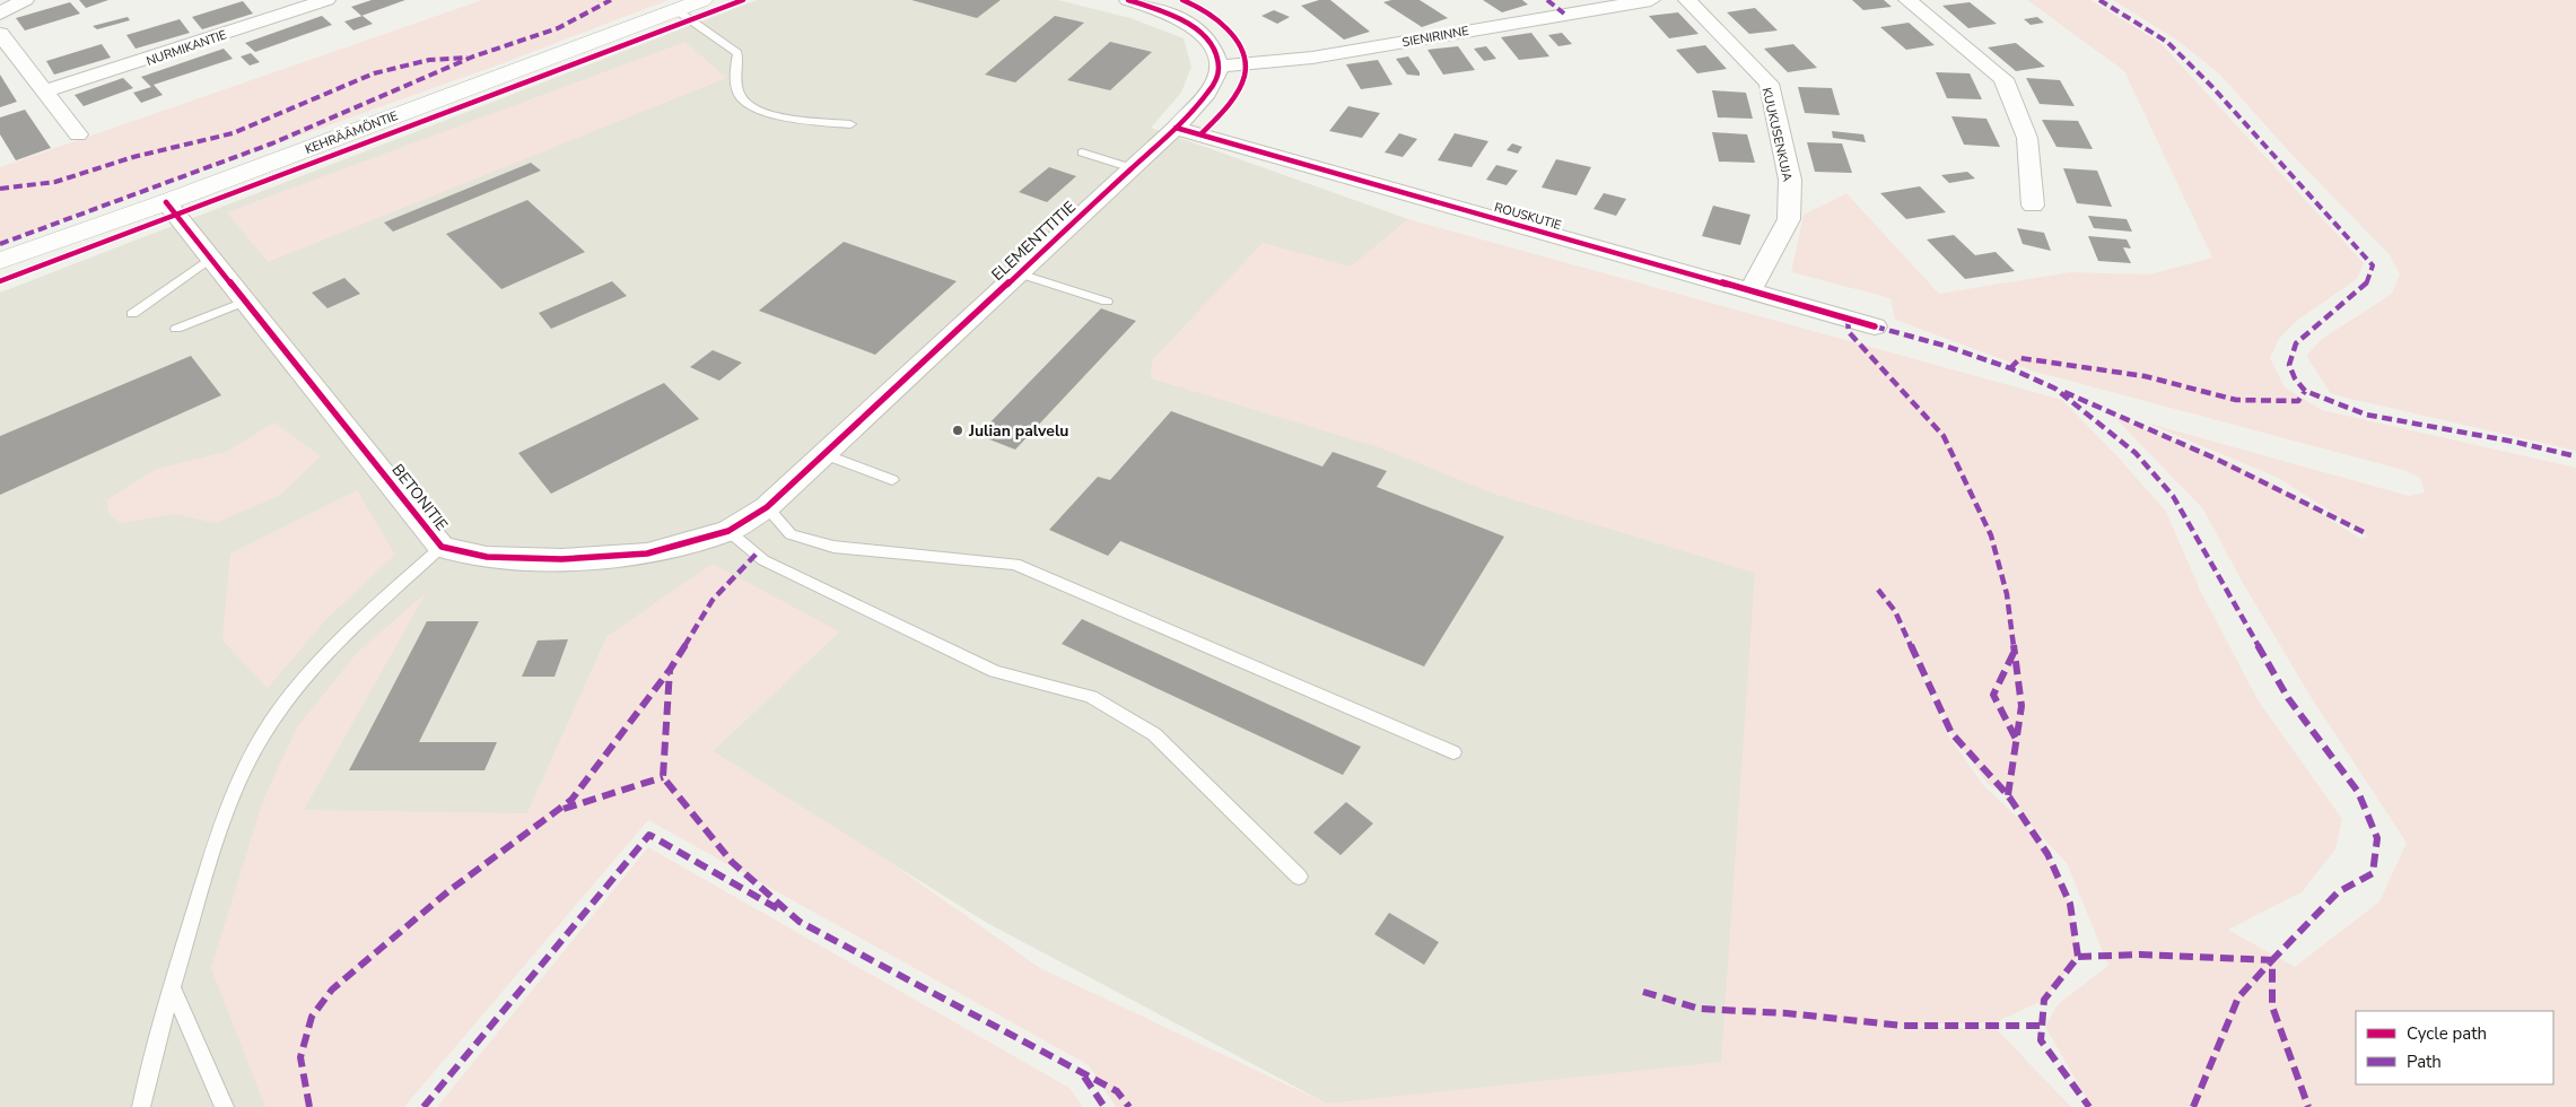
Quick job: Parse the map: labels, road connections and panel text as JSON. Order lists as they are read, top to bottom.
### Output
{
  "streets": {
    "street": [
      "SIENIRINNE",
      "NURMIKANTIE",
      "KEHRÄÄMÖNTIE",
      "KUUKUSENKUJA",
      "ROUSKUTIE",
      "ELEMENTTITIE",
      "BETONITIE"
    ]
  },
  "crossings": [
    ["SIENIRINNE", "ELEMENTTITIE"],
    ["KEHRÄÄMÖNTIE", "BETONITIE"],
    ["KUUKUSENKUJA", "ROUSKUTIE"],
    ["ROUSKUTIE", "ELEMENTTITIE"],
    ["ELEMENTTITIE", "BETONITIE"]
  ],
  "places": ["Julian palvelu"],
  "legend": ["Cycle path", "Path"]
}
